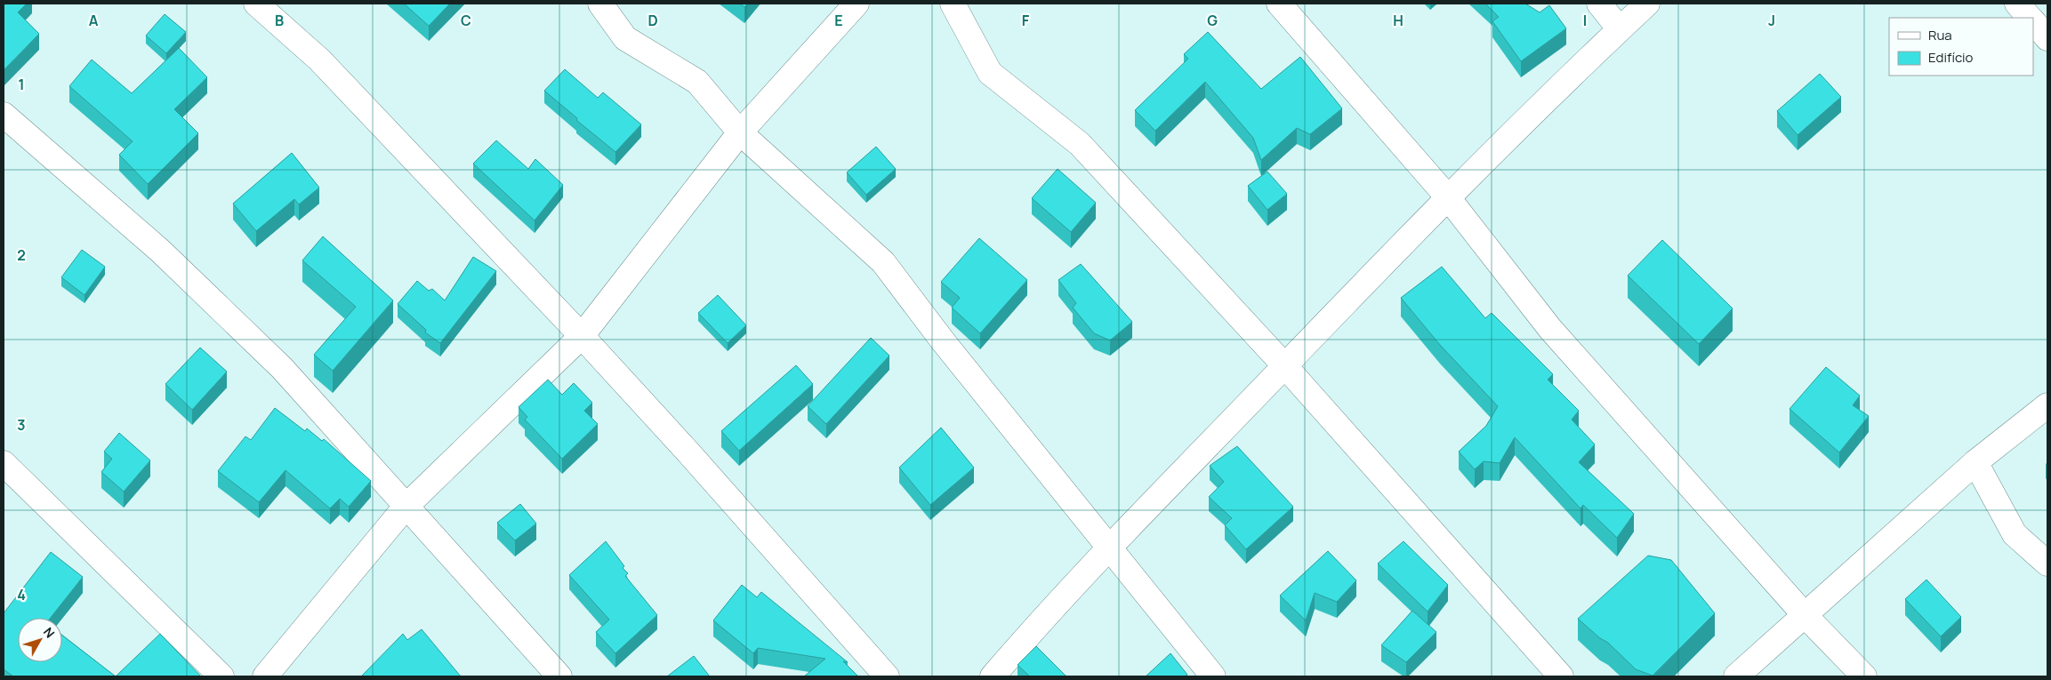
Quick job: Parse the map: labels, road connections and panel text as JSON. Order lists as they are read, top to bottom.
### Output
{
  "legend": ["Rua", "Edifício"],
  "north": "top right",
  "grid": {
    "columns": [
      "A",
      "B",
      "C",
      "D",
      "E",
      "F",
      "G",
      "H",
      "I",
      "J"
    ],
    "rows": [
      "1",
      "2",
      "3",
      "4"
    ]
  }
}
